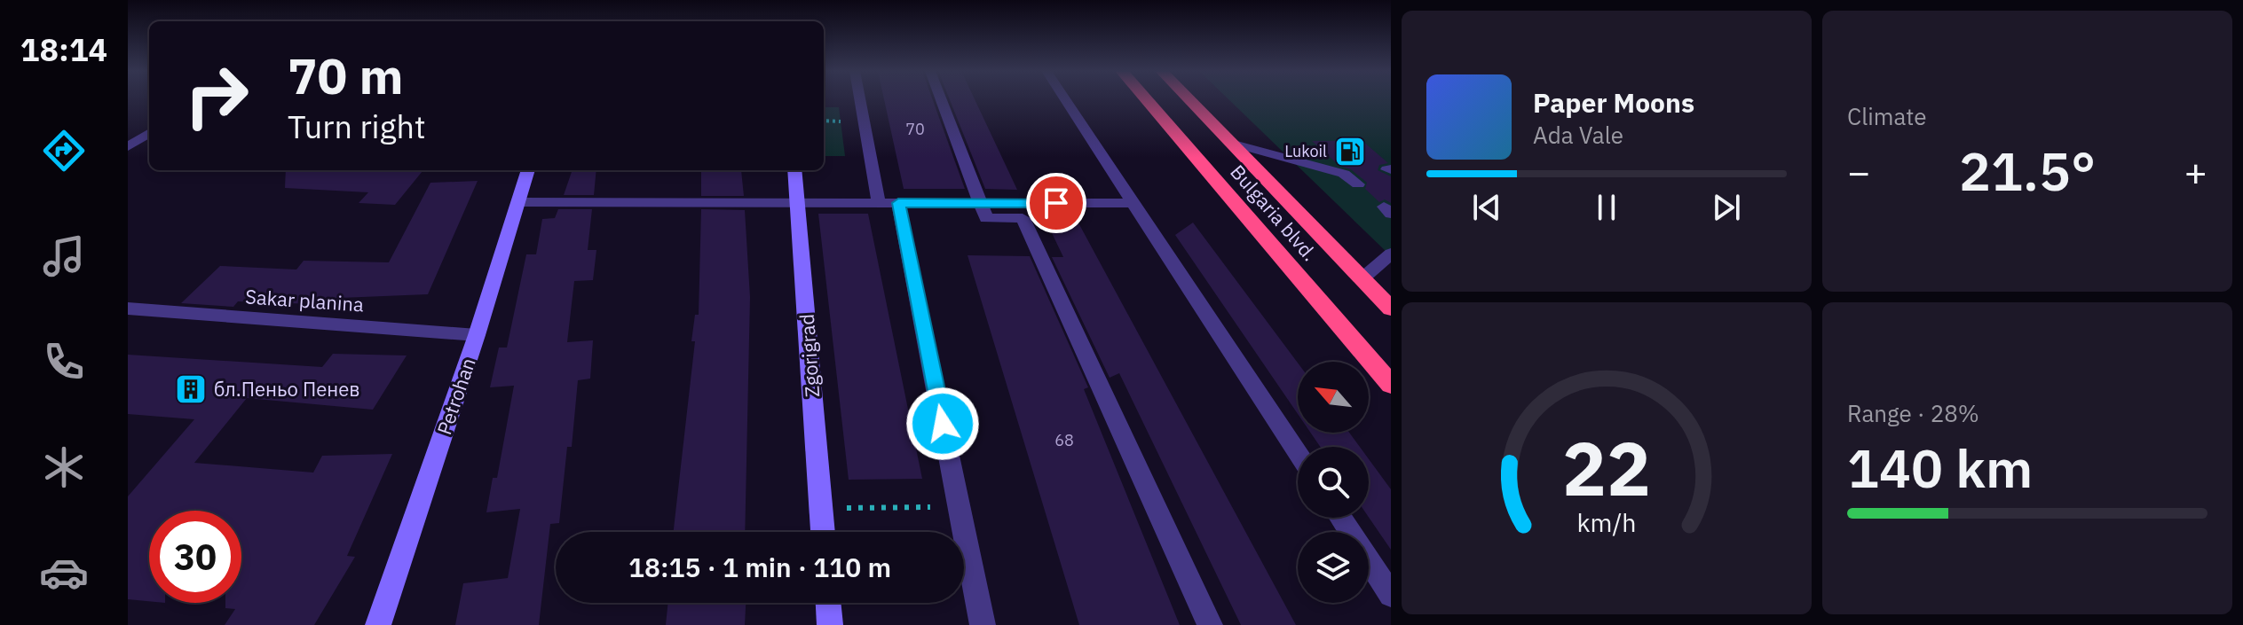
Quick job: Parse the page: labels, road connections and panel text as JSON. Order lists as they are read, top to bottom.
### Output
{
  "streets": {
    "highway": ["Bulgaria blvd."],
    "street": ["Sakar planina", "Zgorigrad", "Petrohan"]
  },
  "crossings": [
    ["Sakar planina", "Petrohan"]
  ],
  "places": {
    "fuel station": ["Lukoil"],
    "building": ["бл.Пеньо Пенев"]
  },
  "house_numbers": ["70", "68"],
  "north": "top left",
  "page": {
    "tabs": "18:14",
    "tile": [
      "Climate",
      ["Range · 28%", "140 km"]
    ],
    "turn": ["70 m", "Turn right"],
    "song": ["Paper Moons", "Ada Vale"],
    "heat": ["−", "21.5°", "+"],
    "limit": "30",
    "trip": "18:15 · 1 min · 110 m",
    "gauge": ["22", "km/h"]
  }
}
